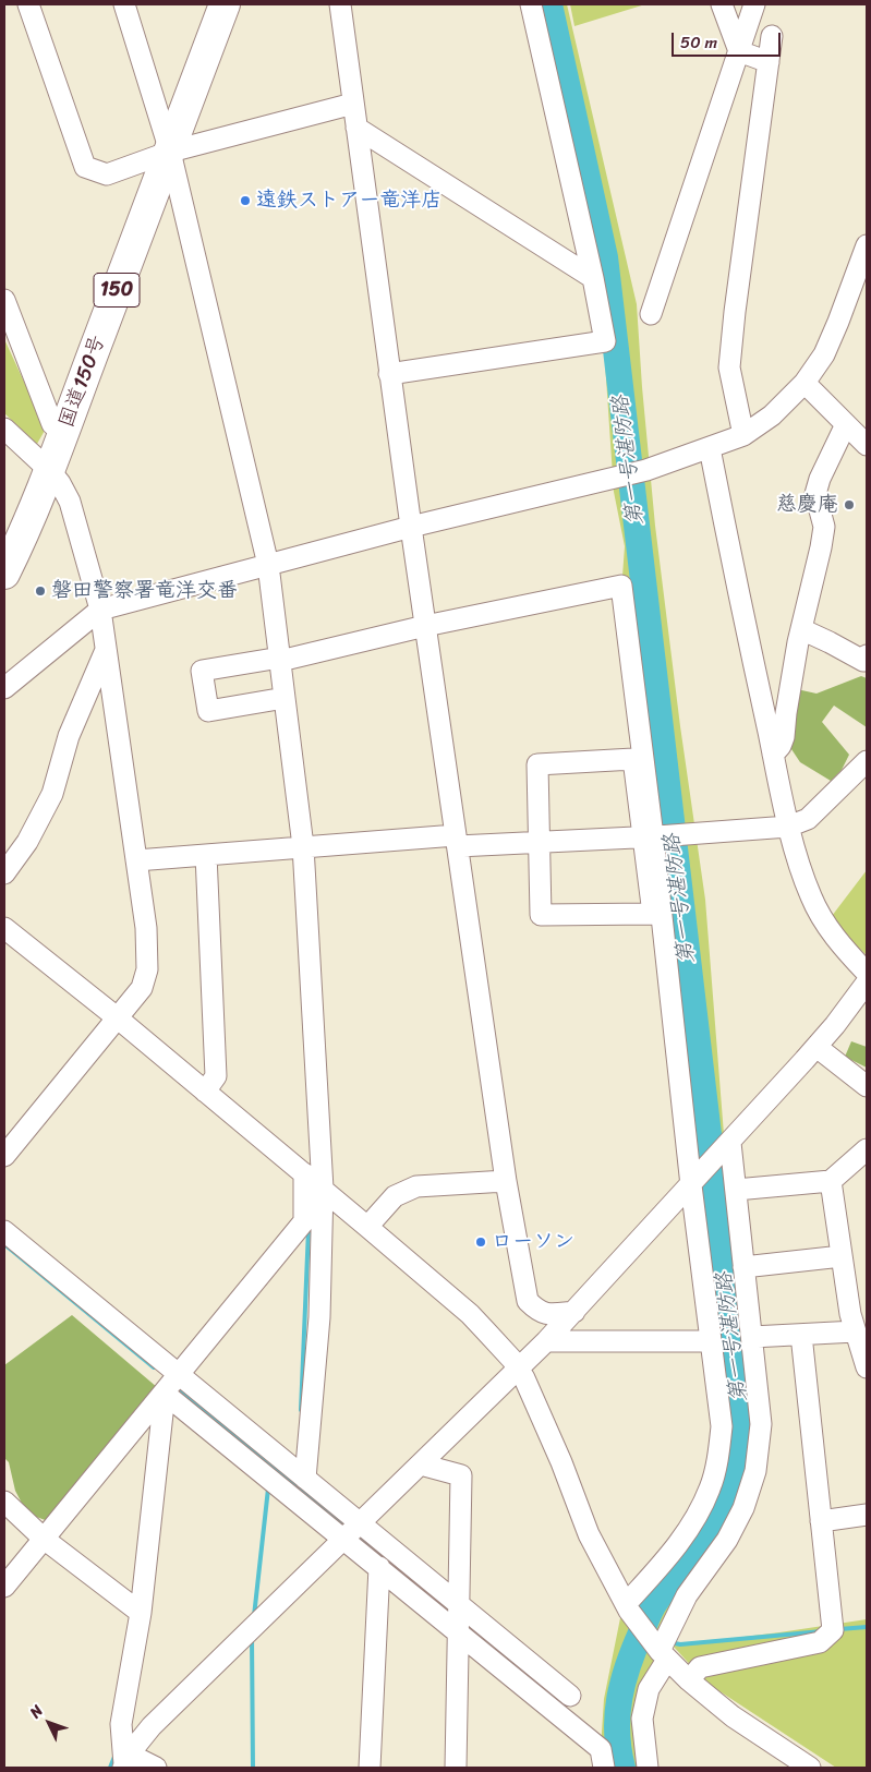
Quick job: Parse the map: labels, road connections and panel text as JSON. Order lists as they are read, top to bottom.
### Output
{
  "streets": {
    "highway": ["150", "国道150号"]
  },
  "water": ["第一号湛防路"],
  "places": [
    "遠鉄ストアー竜洋店",
    "慈慶庵",
    "磐田警察署竜洋交番",
    "ローソン"
  ],
  "scale_bar": "50 m",
  "north": "top left"
}
